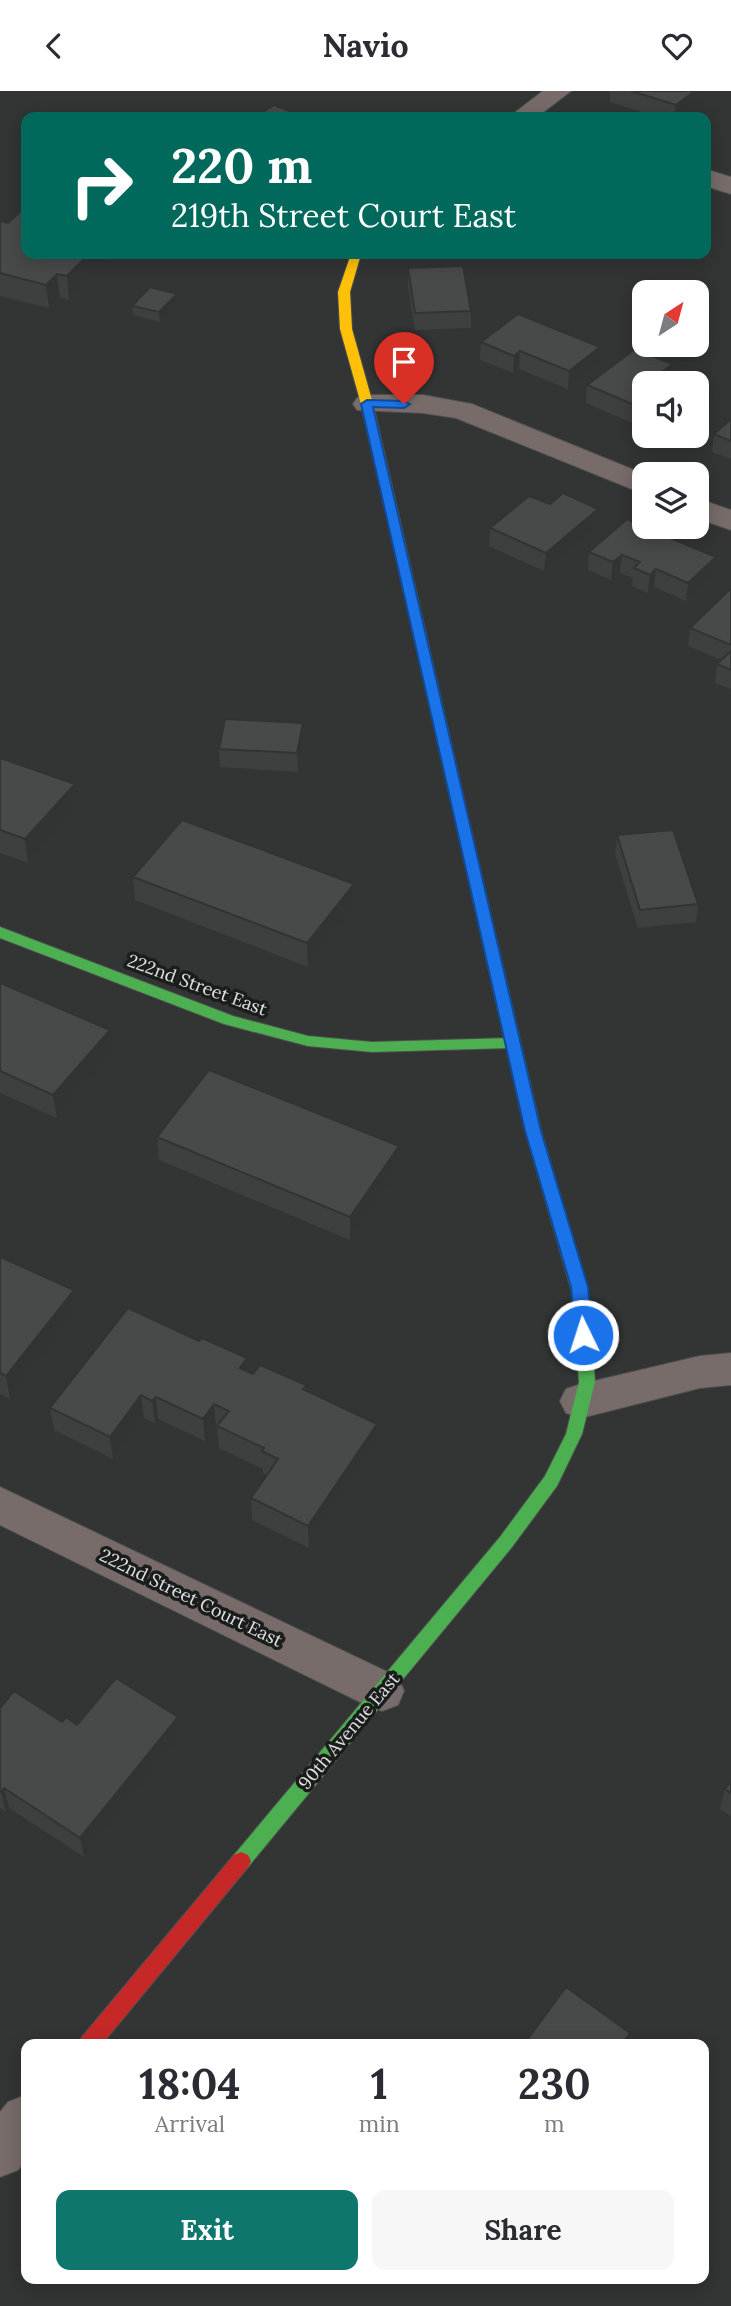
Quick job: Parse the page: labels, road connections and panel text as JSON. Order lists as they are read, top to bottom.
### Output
{
  "streets": {
    "street": ["222nd Street East", "222nd Street Court East", "90th Avenue East"]
  },
  "crossings": [
    ["222nd Street East", "90th Avenue East"],
    ["222nd Street Court East", "90th Avenue East"]
  ],
  "north": "top right",
  "page": {
    "header": "Navio",
    "turn": ["220 m", "219th Street Court East"],
    "eta": [
      "18:04",
      "Arrival",
      "1",
      "min",
      "230",
      "m"
    ],
    "buttons": ["Exit", "Share"]
  }
}
